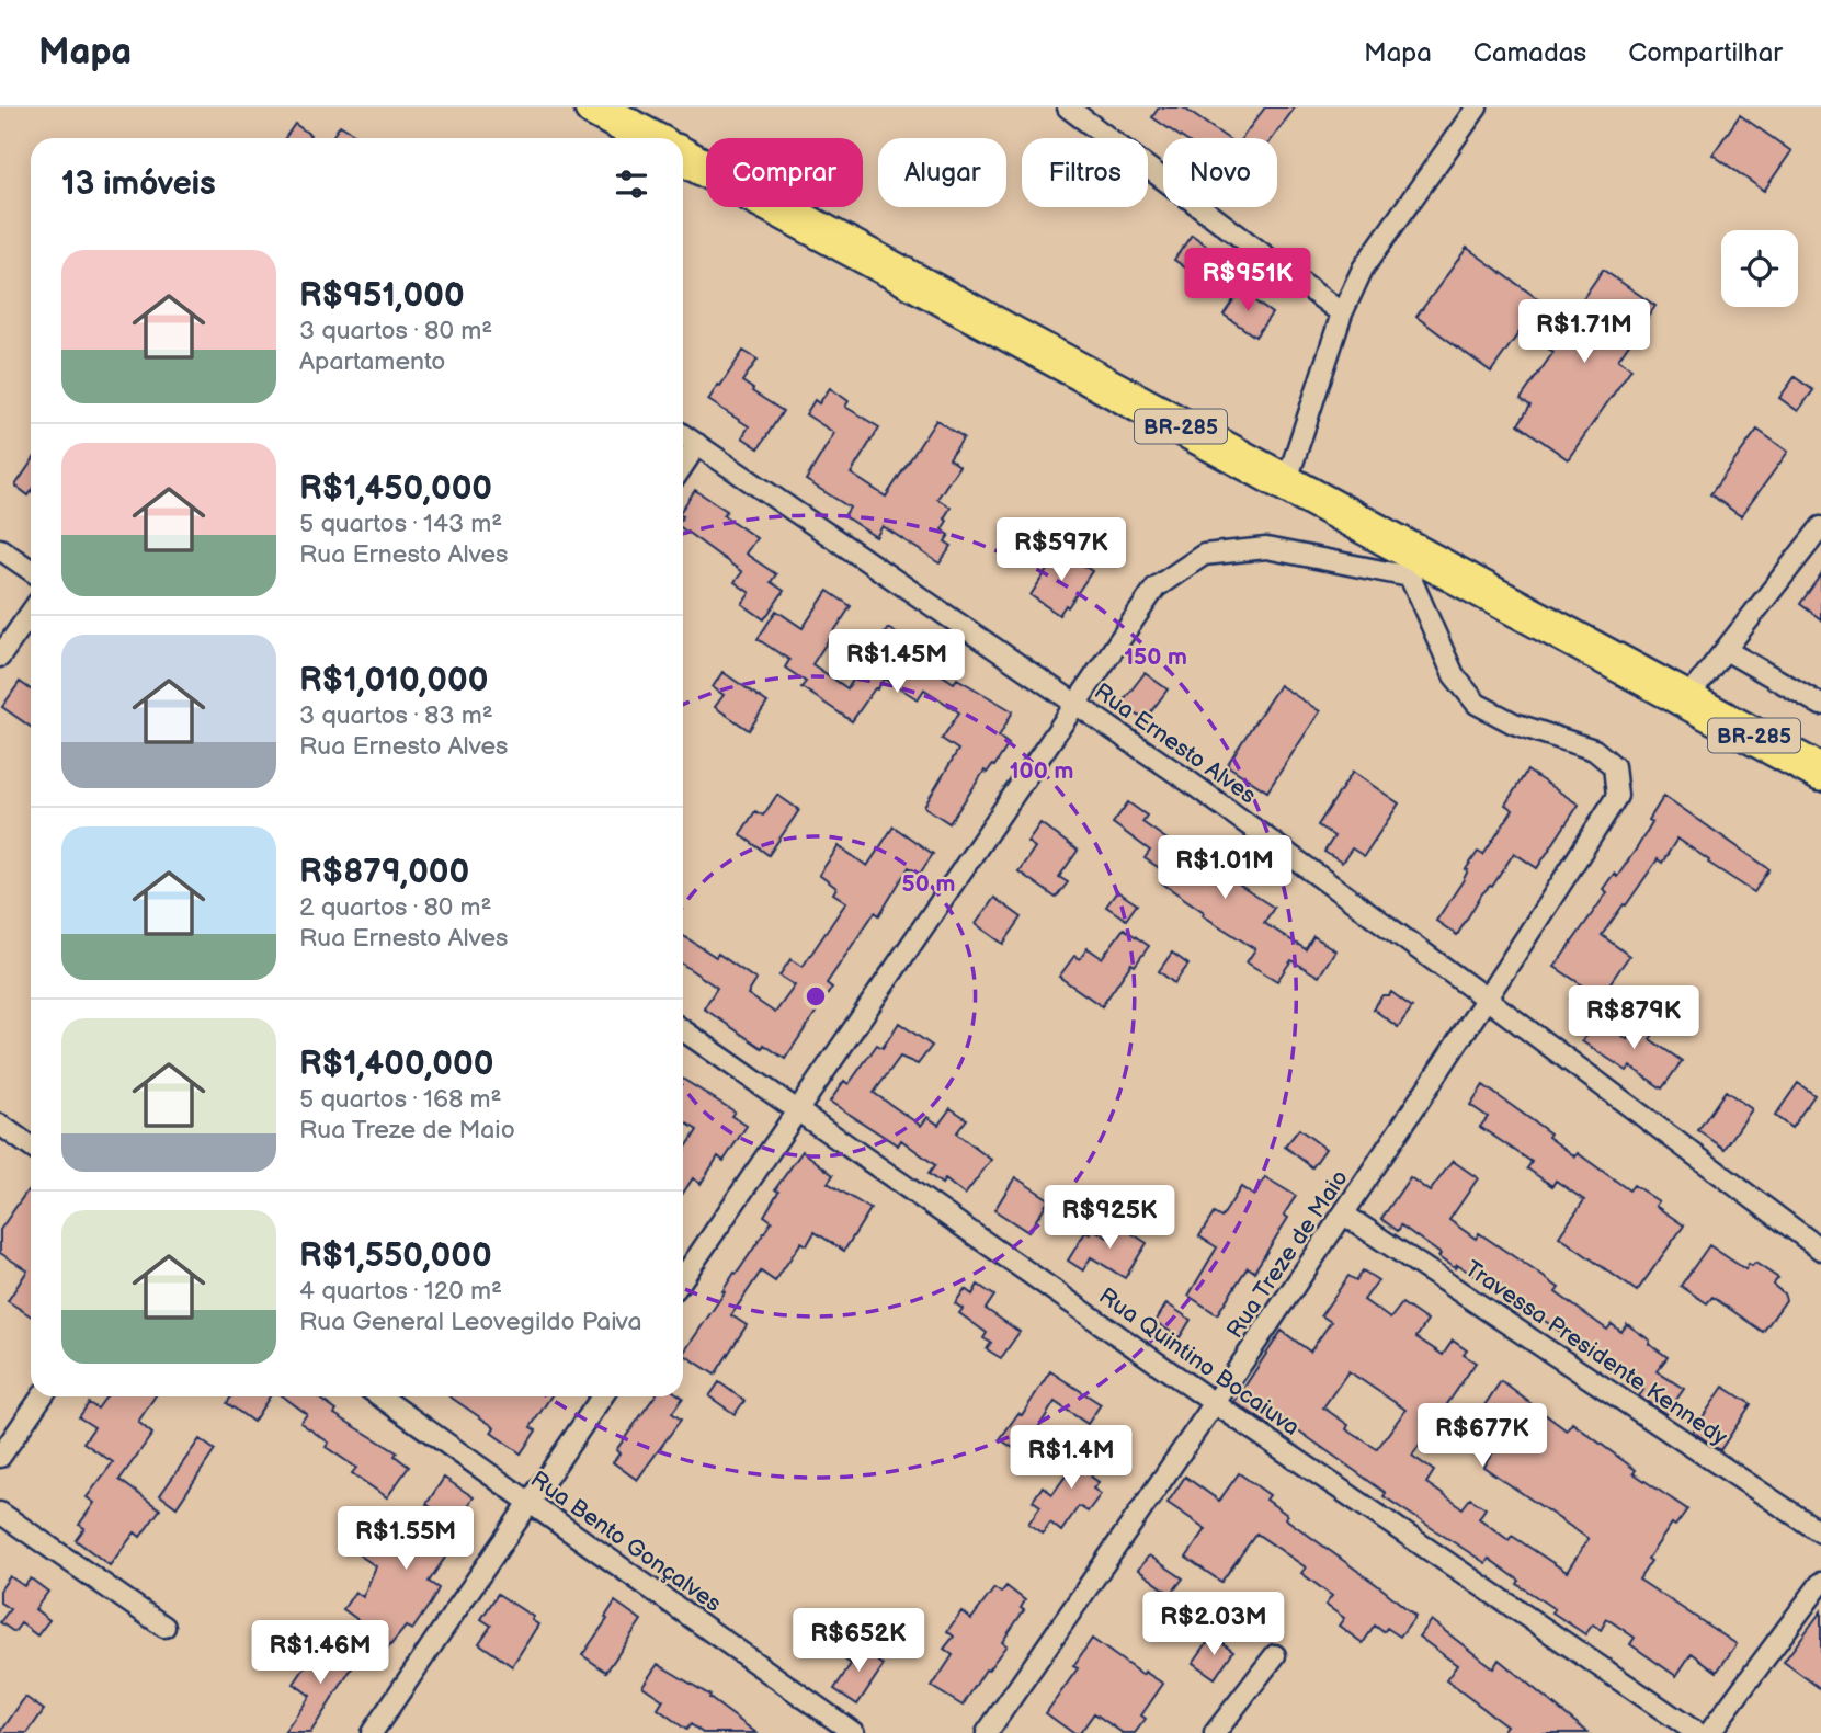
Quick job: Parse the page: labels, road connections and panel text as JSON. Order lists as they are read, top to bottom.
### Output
{
  "streets": {
    "highway": ["BR-285"],
    "street": [
      "Rua Ernesto Alves",
      "Rua Treze de Maio",
      "Travessa Presidente Kennedy",
      "Rua Quintino Bocaiuva",
      "Rua Bento Gonçalves"
    ]
  },
  "crossings": [
    ["BR-285", "Rua Treze de Maio"],
    ["Rua Ernesto Alves", "Rua Treze de Maio"],
    ["Rua Treze de Maio", "Travessa Presidente Kennedy"],
    ["Rua Treze de Maio", "Rua Quintino Bocaiuva"]
  ],
  "page": {
    "header": "Mapa",
    "nav": ["Mapa", "Camadas", "Compartilhar"],
    "chip": [
      "Comprar",
      "Alugar",
      "Filtros",
      "Novo"
    ],
    "heading": "13 imóveis",
    "list": [
      {
        "name": "R$951,000",
        "note": "3 quartos · 80 m² · Apartamento"
      },
      {
        "name": "R$1,450,000",
        "note": "5 quartos · 143 m² · Rua Ernesto Alves"
      },
      {
        "name": "R$1,010,000",
        "note": "3 quartos · 83 m² · Rua Ernesto Alves"
      },
      {
        "name": "R$879,000",
        "note": "2 quartos · 80 m² · Rua Ernesto Alves"
      },
      {
        "name": "R$1,400,000",
        "note": "5 quartos · 168 m² · Rua Treze de Maio"
      },
      {
        "name": "R$1,550,000",
        "note": "4 quartos · 120 m² · Rua General Leovegildo Paiva"
      }
    ],
    "price": [
      "R$951K",
      "R$1.71M",
      "R$597K",
      "R$1.45M",
      "R$1.01M",
      "R$879K",
      "R$925K",
      "R$677K",
      "R$1.4M",
      "R$1.55M",
      "R$2.03M",
      "R$652K",
      "R$1.46M"
    ]
  },
  "rings": ["150 m", "100 m", "50 m"]
}
